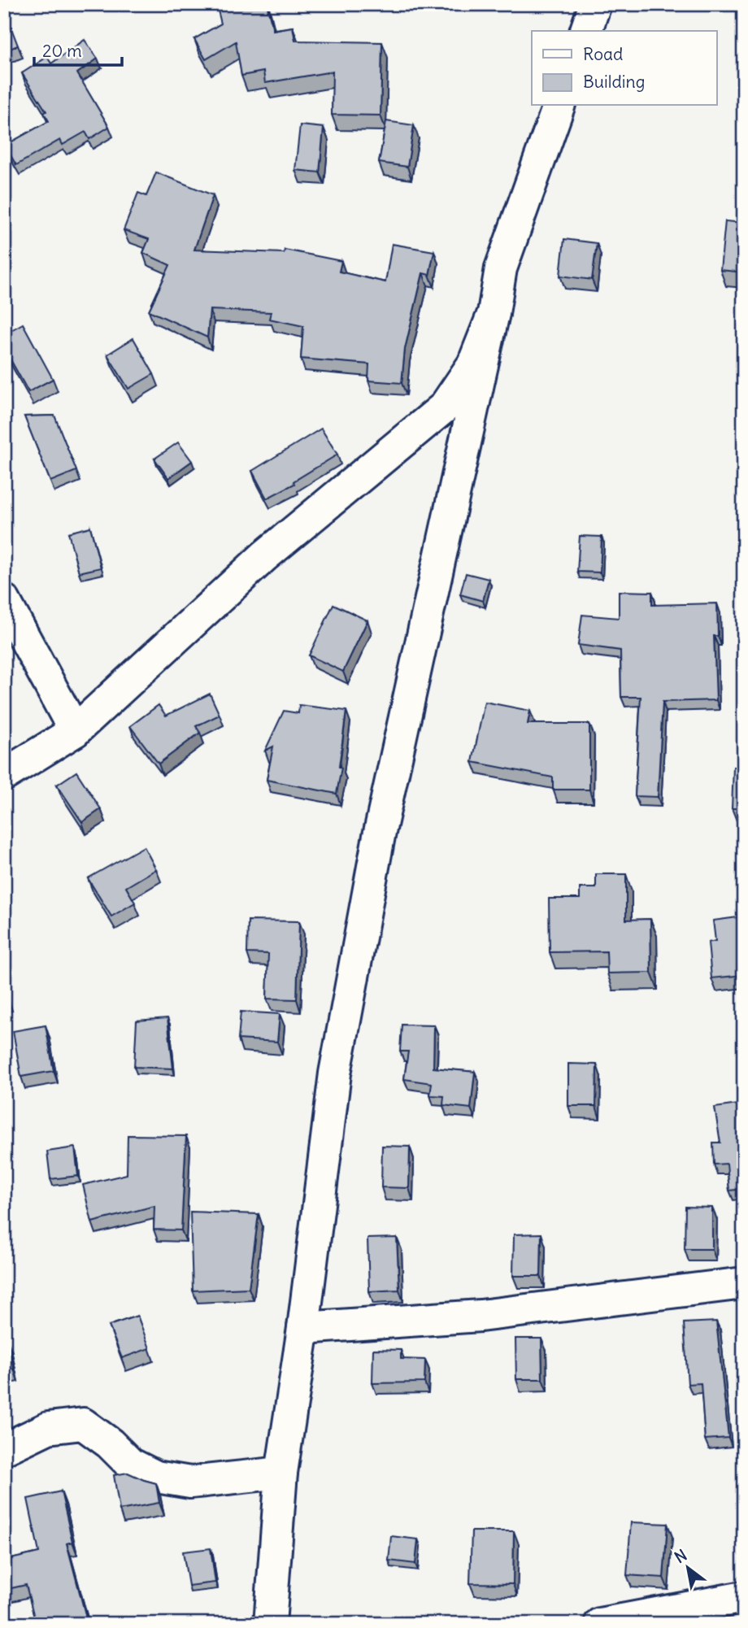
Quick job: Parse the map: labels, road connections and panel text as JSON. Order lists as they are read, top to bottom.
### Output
{
  "legend": ["Road", "Building"],
  "scale_bar": "20 m",
  "north": "top left"
}
